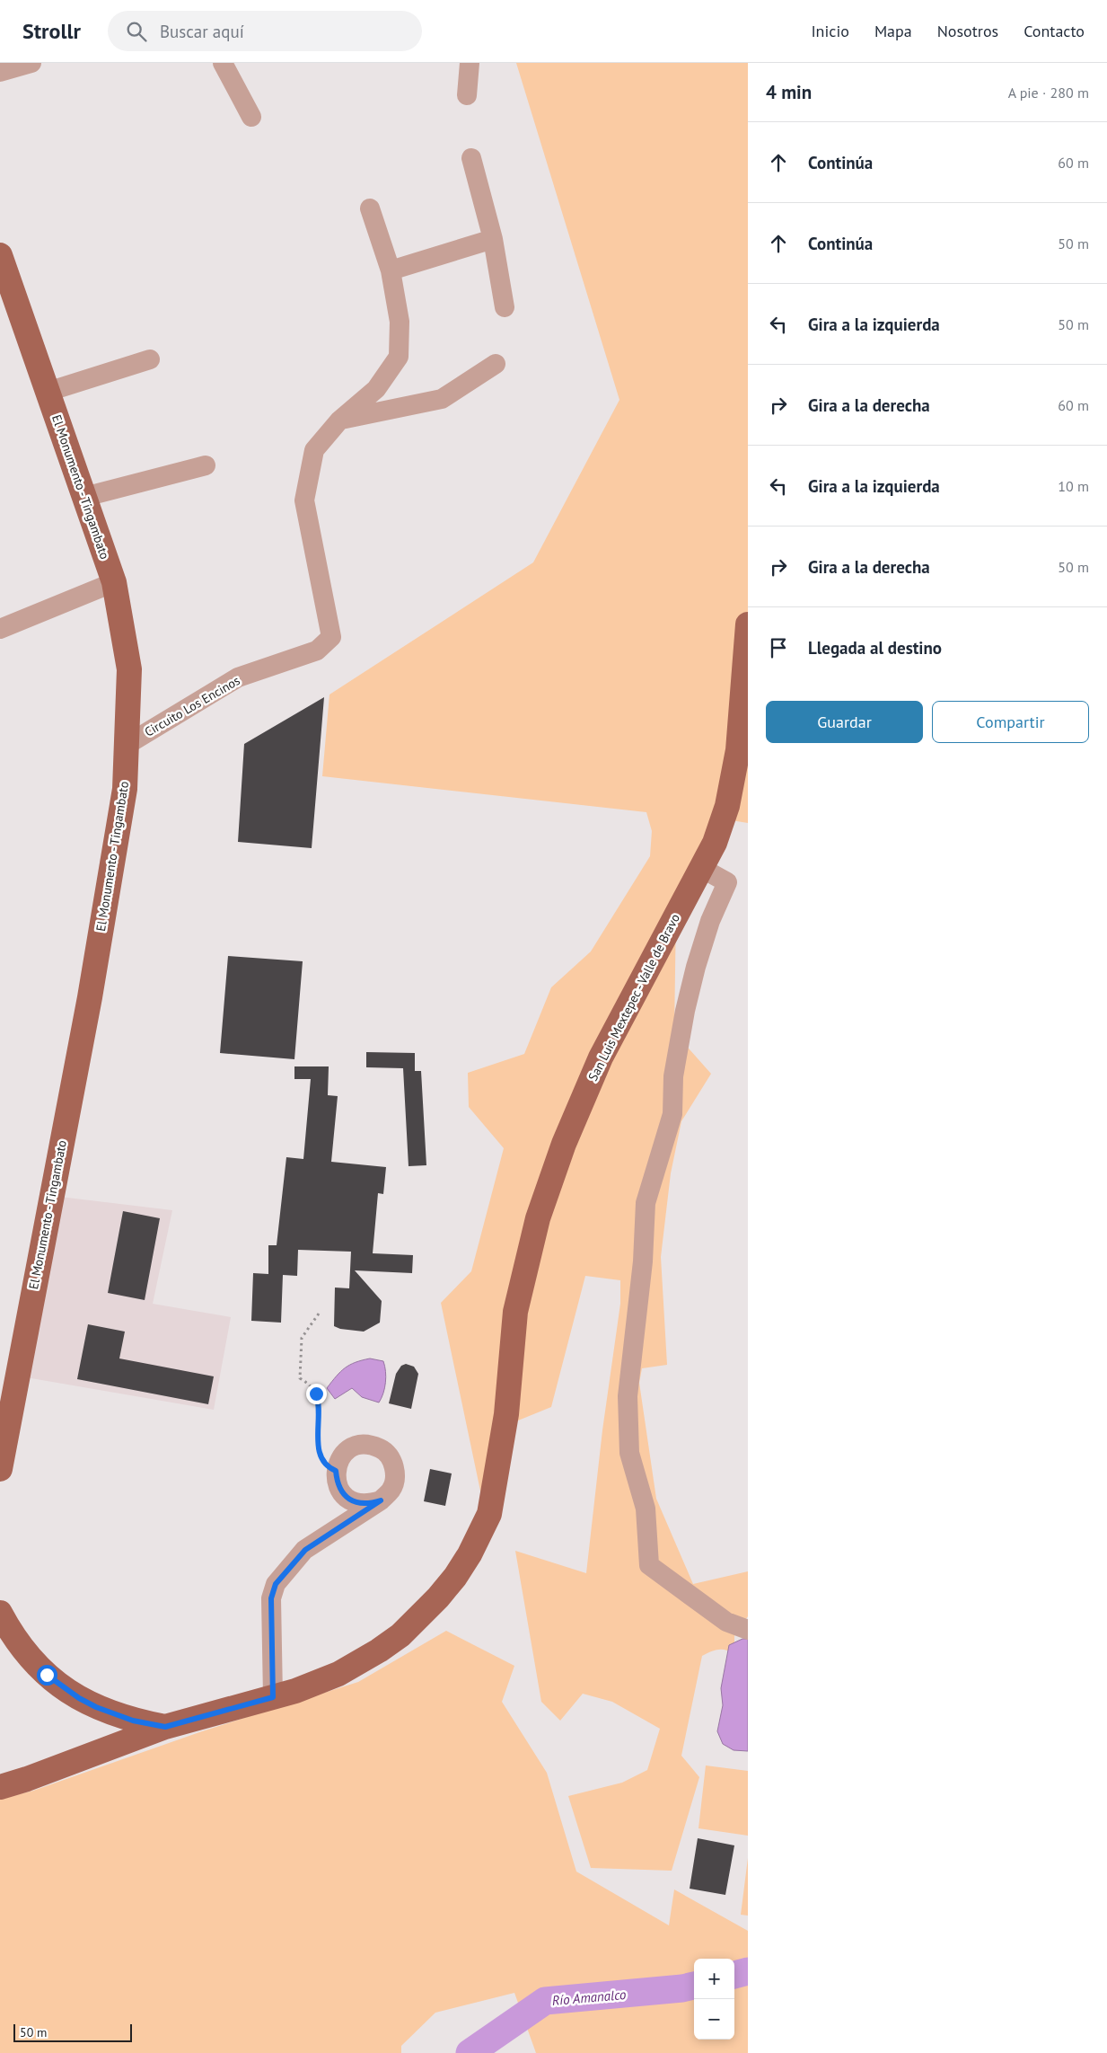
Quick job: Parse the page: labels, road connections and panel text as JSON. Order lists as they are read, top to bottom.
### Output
{
  "streets": {
    "main road": ["El Monumento - Tingambato", "San Luis Mextepec - Valle de Bravo"],
    "street": ["Circuito Los Encinos"]
  },
  "crossings": [
    ["El Monumento - Tingambato", "Circuito Los Encinos"]
  ],
  "water": ["Río Amanalco"],
  "scale_bar": "50 m",
  "page": {
    "header": "Strollr",
    "search": "Buscar aquí",
    "nav": [
      "Inicio",
      "Mapa",
      "Nosotros",
      "Contacto"
    ],
    "heading": ["4 min", "A pie · 280 m"],
    "list": [
      ["Continúa", "60 m"],
      ["Continúa", "50 m"],
      ["Gira a la izquierda", "50 m"],
      ["Gira a la derecha", "60 m"],
      ["Gira a la izquierda", "10 m"],
      ["Gira a la derecha", "50 m"],
      "Llegada al destino"
    ],
    "buttons": ["Guardar", "Compartir"],
    "map_buttons": ["+", "−"],
    "scale": "50 m"
  }
}
